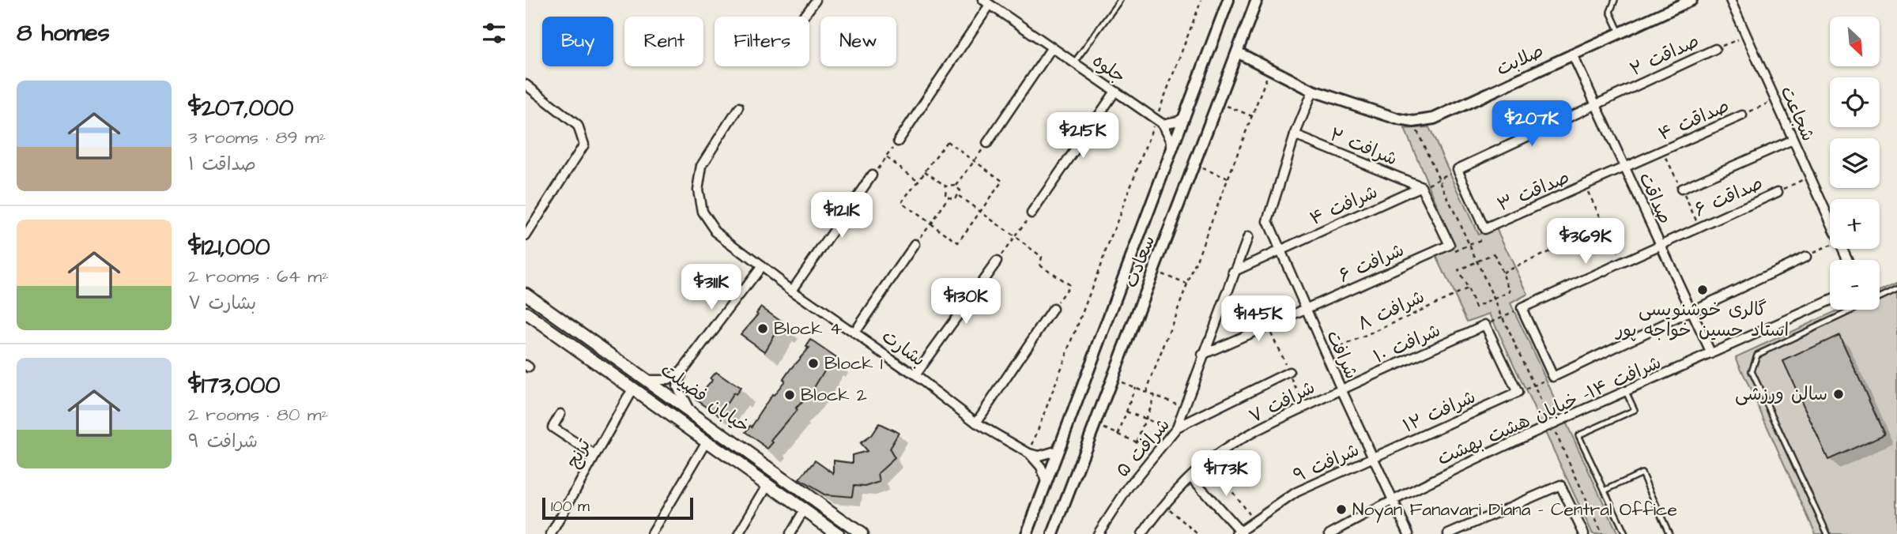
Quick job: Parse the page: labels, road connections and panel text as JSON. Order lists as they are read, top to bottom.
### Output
{
  "streets": {
    "main road": ["خیابان فضیلت"],
    "street": [
      "صداقت ۲",
      "صلابت",
      "جلوه",
      "شجاعت",
      "صداقت ۴",
      "شرافت ۲",
      "صداقت ۳",
      "صداقت ۶",
      "صداقت",
      "شرافت ۴",
      "سعادت",
      "شرافت ۶",
      "شرافت ۱۰",
      "بشارت",
      "شرافت",
      "شرافت ۷",
      "شرافت ۱۴- خیابان هشت بهشت",
      "شرافت ۱۲",
      "شرافت ۵",
      "ترنج",
      "شرافت ۹"
    ],
    "path": ["شرافت ۸"]
  },
  "crossings": [
    ["صداقت ۲", "شجاعت"],
    ["صداقت ۲", "صداقت"],
    ["صلابت", "صداقت"],
    ["صلابت", "سعادت"],
    ["صلابت", "شرافت"],
    ["شجاعت", "صداقت ۴"],
    ["شجاعت", "صداقت ۶"],
    ["صداقت ۴", "صداقت ۳"],
    ["صداقت ۴", "صداقت"],
    ["شرافت ۲", "شرافت ۴"],
    ["شرافت ۲", "شرافت"],
    ["صداقت ۳", "صداقت"],
    ["صداقت ۶", "صداقت"],
    ["صداقت", "شرافت ۱۴- خیابان هشت بهشت"],
    ["شرافت ۴", "شرافت"],
    ["شرافت ۶", "شرافت"],
    ["شرافت ۸", "شرافت"],
    ["شرافت ۱۰", "شرافت"],
    ["شرافت ۱۰", "شرافت ۷"],
    ["شرافت", "شرافت ۷"],
    ["شرافت", "شرافت ۱۴- خیابان هشت بهشت"],
    ["شرافت", "شرافت ۱۲"],
    ["شرافت", "شرافت ۹"],
    ["خیابان فضیلت", "ترنج"],
    ["شرافت ۱۲", "شرافت ۹"]
  ],
  "places": [
    "گالری خوشنویسی استاد حسین خواجه پور",
    "Block 4",
    "Block 1",
    "سالن ورزشی",
    "Block 2",
    "Noyan Fanavari Diana - Central Office"
  ],
  "scale_bar": "100 m",
  "north": "bottom right",
  "page": {
    "heading": "8 homes",
    "map_buttons": ["+", "−"],
    "chip": [
      "Buy",
      "Rent",
      "Filters",
      "New"
    ],
    "list": [
      {
        "name": "$207,000",
        "note": "3 rooms · 89 m² · صداقت ۱"
      },
      {
        "name": "$121,000",
        "note": "2 rooms · 64 m² · بشارت ۷"
      },
      {
        "name": "$173,000",
        "note": "2 rooms · 80 m² · شرافت ۹"
      }
    ],
    "price": [
      "$207K",
      "$215K",
      "$121K",
      "$369K",
      "$311K",
      "$130K",
      "$145K",
      "$173K"
    ],
    "scale": "100 m"
  }
}
